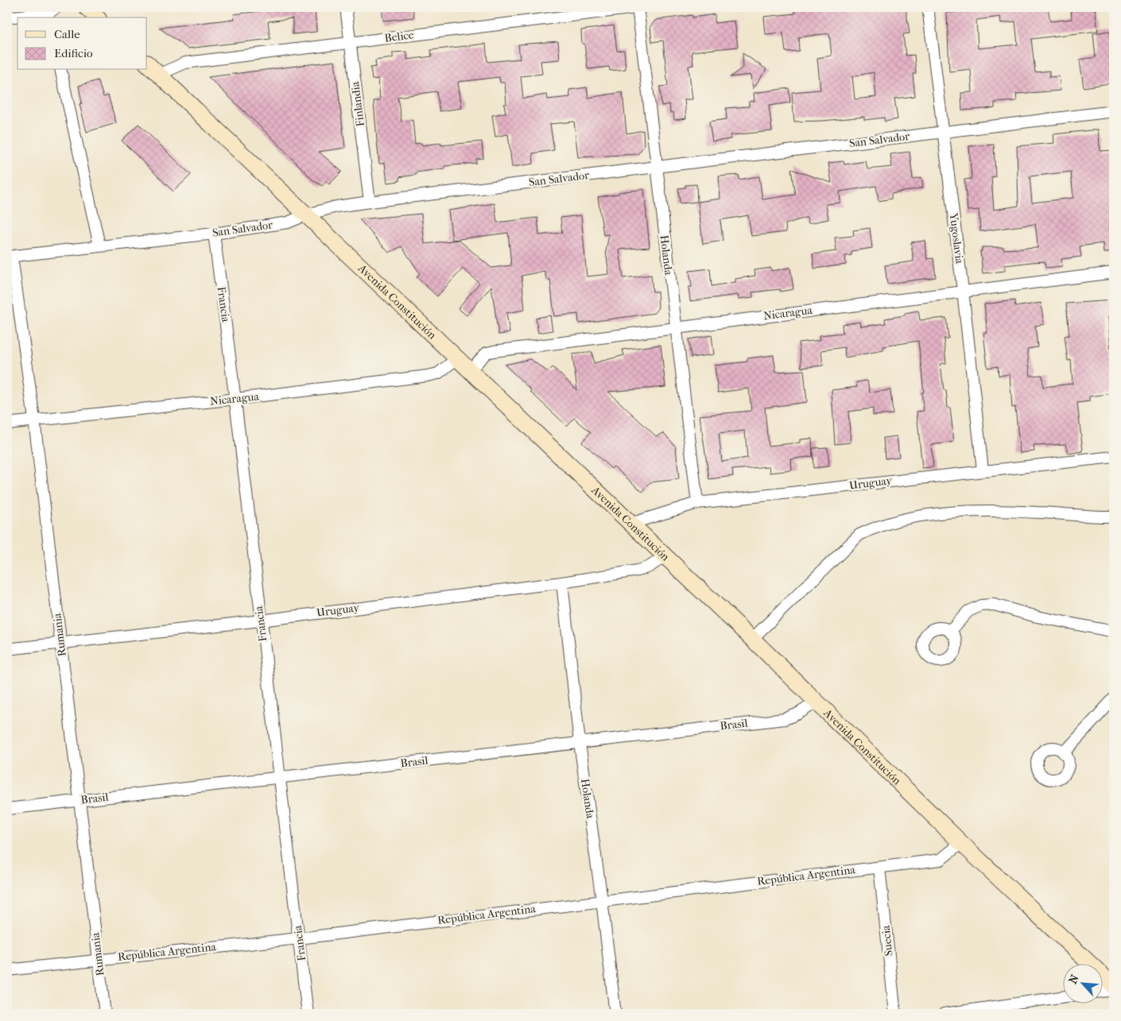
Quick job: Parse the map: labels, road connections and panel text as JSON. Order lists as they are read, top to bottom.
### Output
{
  "streets": {
    "main road": ["Avenida Constitución"],
    "street": [
      "Belice",
      "Finlandia",
      "San Salvador",
      "Yugoslavia",
      "Holanda",
      "Francia",
      "Nicaragua",
      "Uruguay",
      "Rumania",
      "Brasil",
      "República Argentina",
      "Suecia"
    ]
  },
  "crossings": [
    ["Belice", "Finlandia"],
    ["Belice", "Holanda"],
    ["Belice", "Avenida Constitución"],
    ["Finlandia", "San Salvador"],
    ["San Salvador", "Yugoslavia"],
    ["San Salvador", "Holanda"],
    ["San Salvador", "Avenida Constitución"],
    ["San Salvador", "Francia"],
    ["San Salvador", "Rumania"],
    ["Yugoslavia", "Nicaragua"],
    ["Yugoslavia", "Uruguay"],
    ["Holanda", "Nicaragua"],
    ["Holanda", "Uruguay"],
    ["Holanda", "Brasil"],
    ["Holanda", "República Argentina"],
    ["Avenida Constitución", "Nicaragua"],
    ["Avenida Constitución", "Uruguay"],
    ["Avenida Constitución", "Brasil"],
    ["Avenida Constitución", "República Argentina"],
    ["Francia", "Nicaragua"],
    ["Francia", "Uruguay"],
    ["Francia", "Brasil"],
    ["Francia", "República Argentina"],
    ["Nicaragua", "Rumania"],
    ["Uruguay", "Rumania"],
    ["Rumania", "Brasil"],
    ["Rumania", "República Argentina"],
    ["República Argentina", "Suecia"]
  ],
  "legend": ["Calle", "Edificio"],
  "north": "top left"
}
